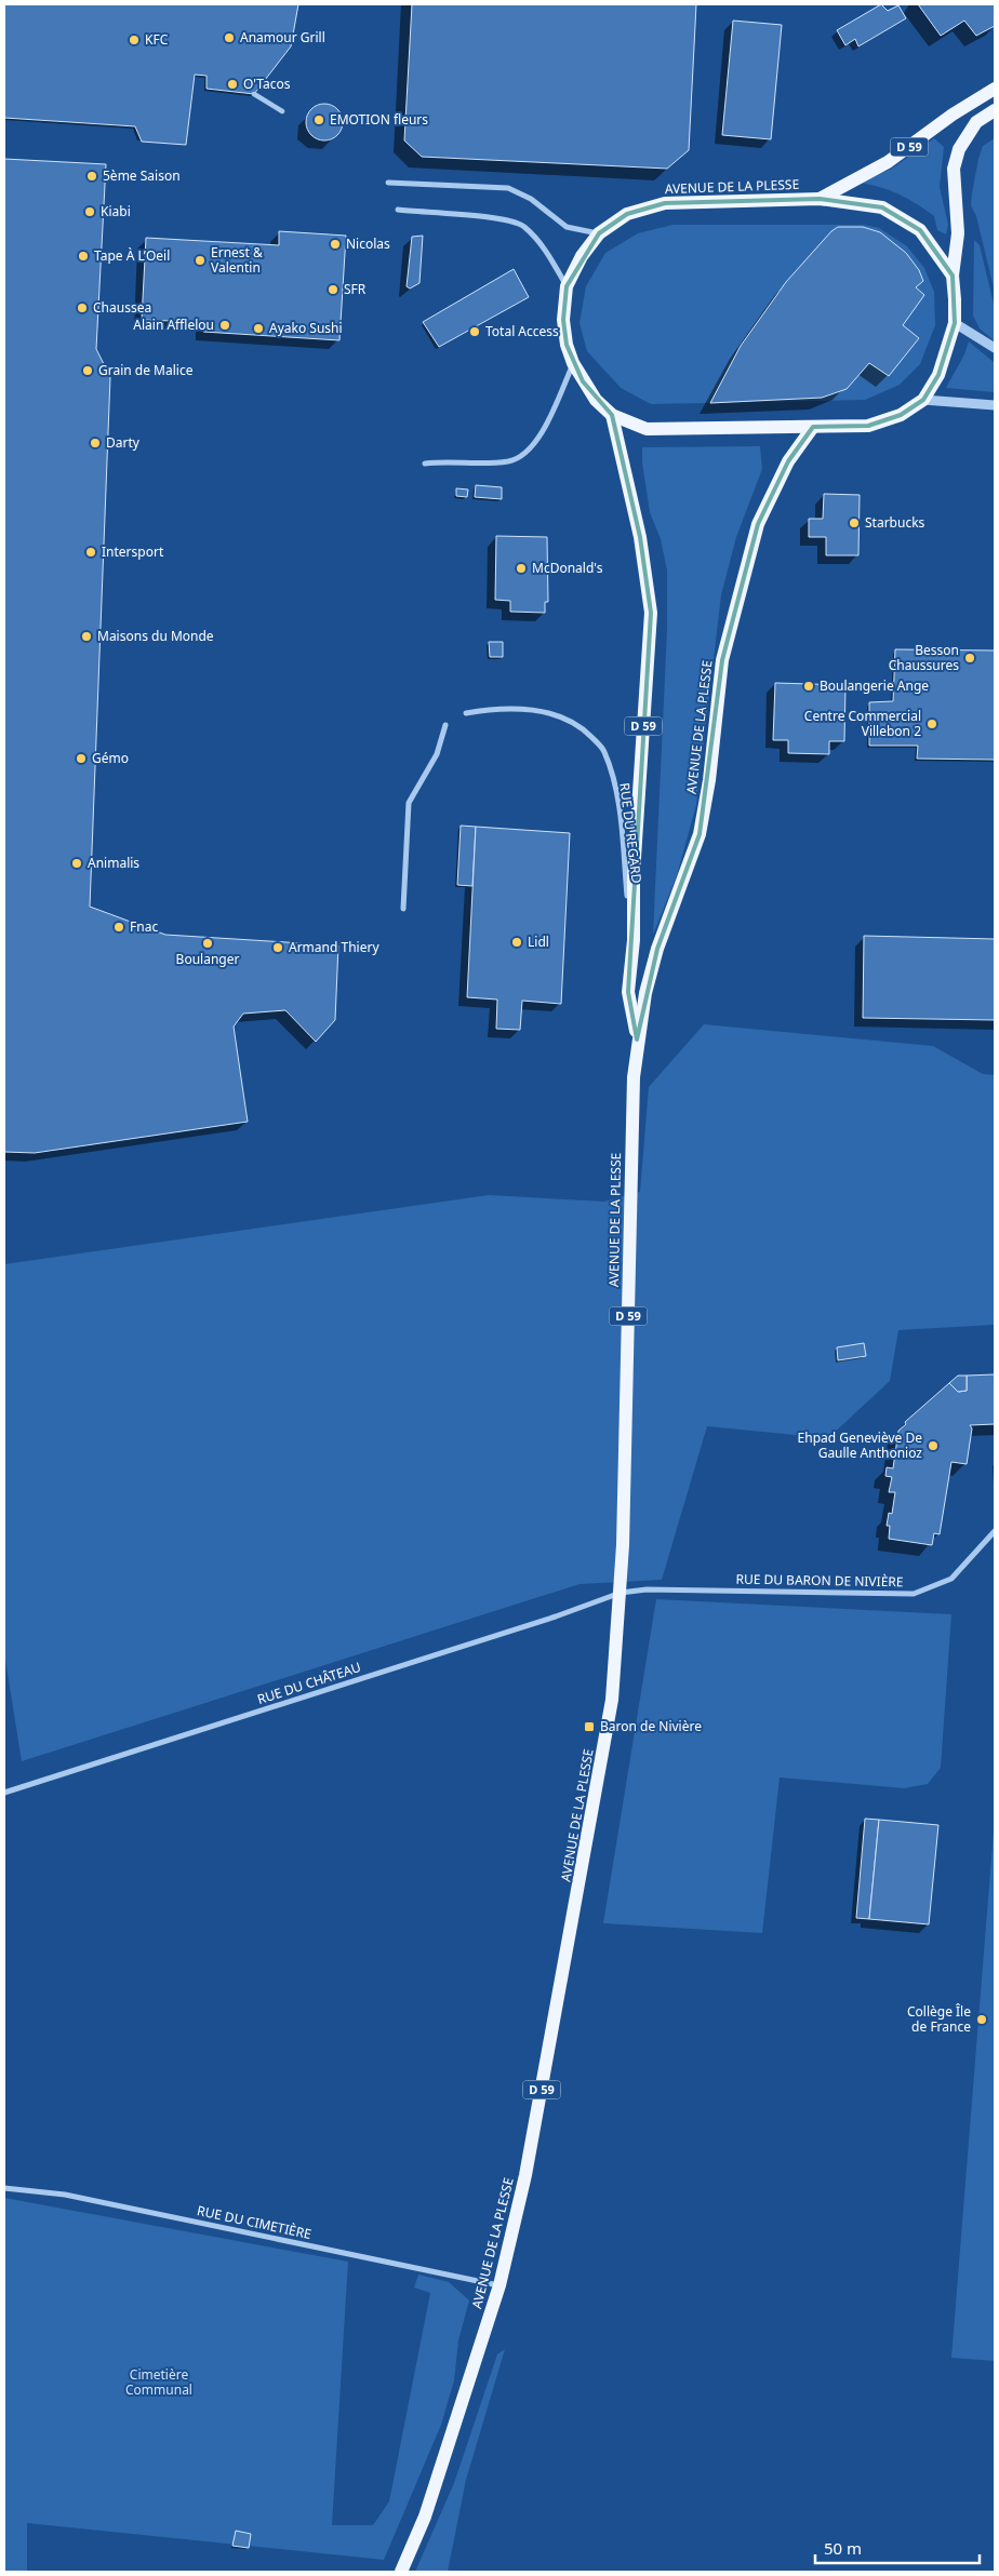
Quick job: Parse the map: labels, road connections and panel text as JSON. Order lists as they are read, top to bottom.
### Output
{
  "streets": {
    "main road": ["D 59", "AVENUE DE LA PLESSE"],
    "street": [
      "RUE DU REGARD",
      "RUE DU BARON DE NIVIÈRE",
      "RUE DU CHÂTEAU",
      "RUE DU CIMETIÈRE"
    ]
  },
  "crossings": [
    ["AVENUE DE LA PLESSE", "RUE DU REGARD"],
    ["AVENUE DE LA PLESSE", "RUE DU BARON DE NIVIÈRE"],
    ["AVENUE DE LA PLESSE", "RUE DU CHÂTEAU"],
    ["AVENUE DE LA PLESSE", "RUE DU CIMETIÈRE"],
    ["RUE DU BARON DE NIVIÈRE", "RUE DU CHÂTEAU"]
  ],
  "parks": ["Cimetière Communal"],
  "places": {
    "other": [
      "Anamour Grill",
      "KFC",
      "O'Tacos",
      "EMOTION fleurs",
      "5ème Saison",
      "Kiabi",
      "Nicolas",
      "Tape À L’Oeil",
      "Ernest & Valentin",
      "SFR",
      "Chaussea",
      "Alain Afflelou",
      "Ayako Sushi",
      "Total Access",
      "Grain de Malice",
      "Darty",
      "Starbucks",
      "Intersport",
      "McDonald's",
      "Maisons du Monde",
      "Besson Chaussures",
      "Boulangerie Ange",
      "Centre Commercial Villebon 2",
      "Gémo",
      "Animalis",
      "Fnac",
      "Lidl",
      "Boulanger",
      "Armand Thiery",
      "Ehpad Geneviève De Gaulle Anthonioz",
      "Collège Île de France"
    ],
    "transit": ["Baron de Nivière"]
  },
  "scale_bar": "50 m"
}
